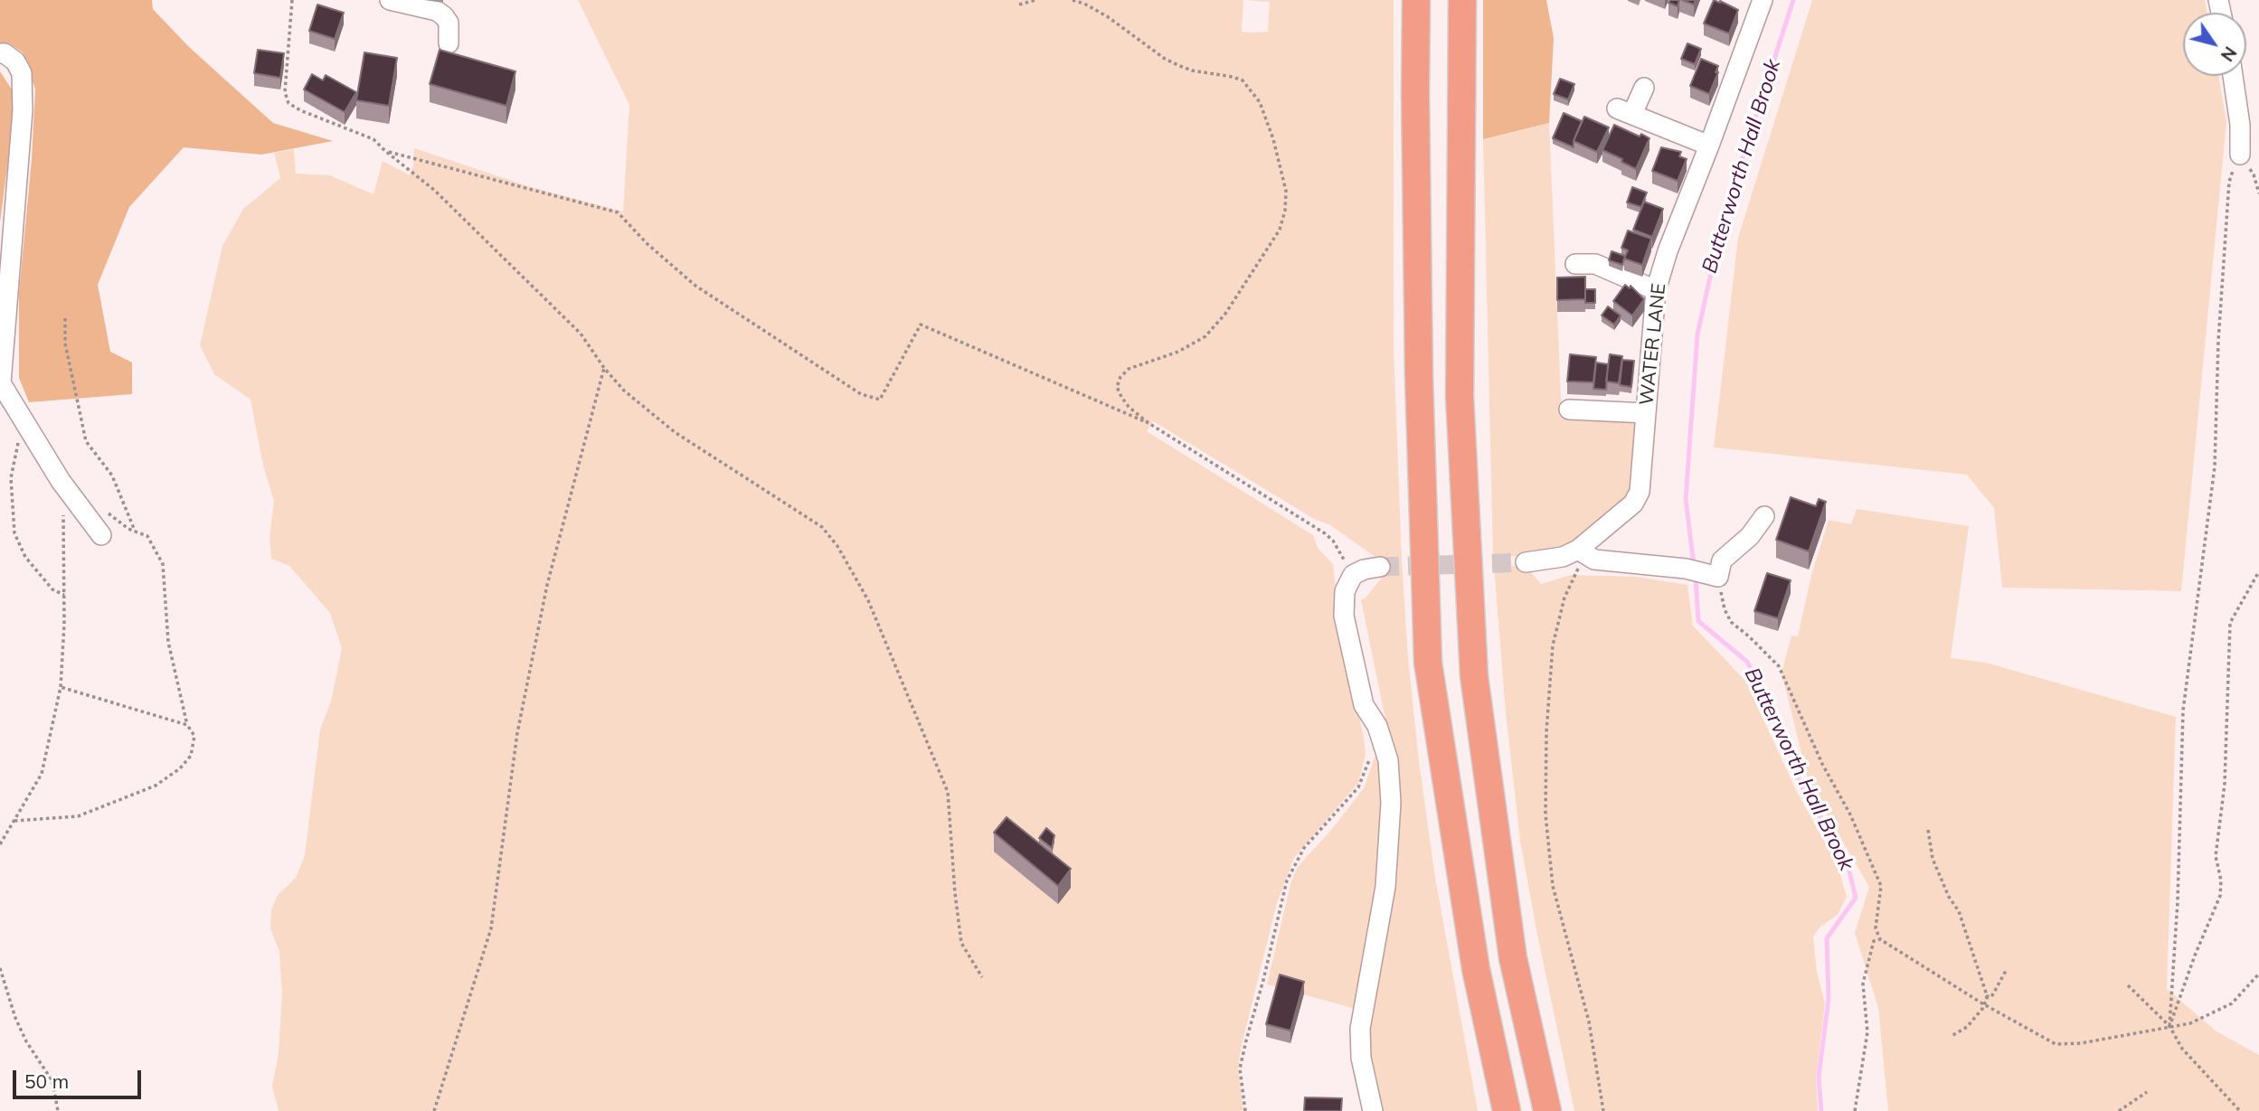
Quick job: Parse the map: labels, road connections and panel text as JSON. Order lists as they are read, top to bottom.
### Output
{
  "streets": {
    "street": ["WATER LANE"]
  },
  "water": ["Butterworth Hall Brook"],
  "scale_bar": "50 m",
  "north": "bottom right"
}
